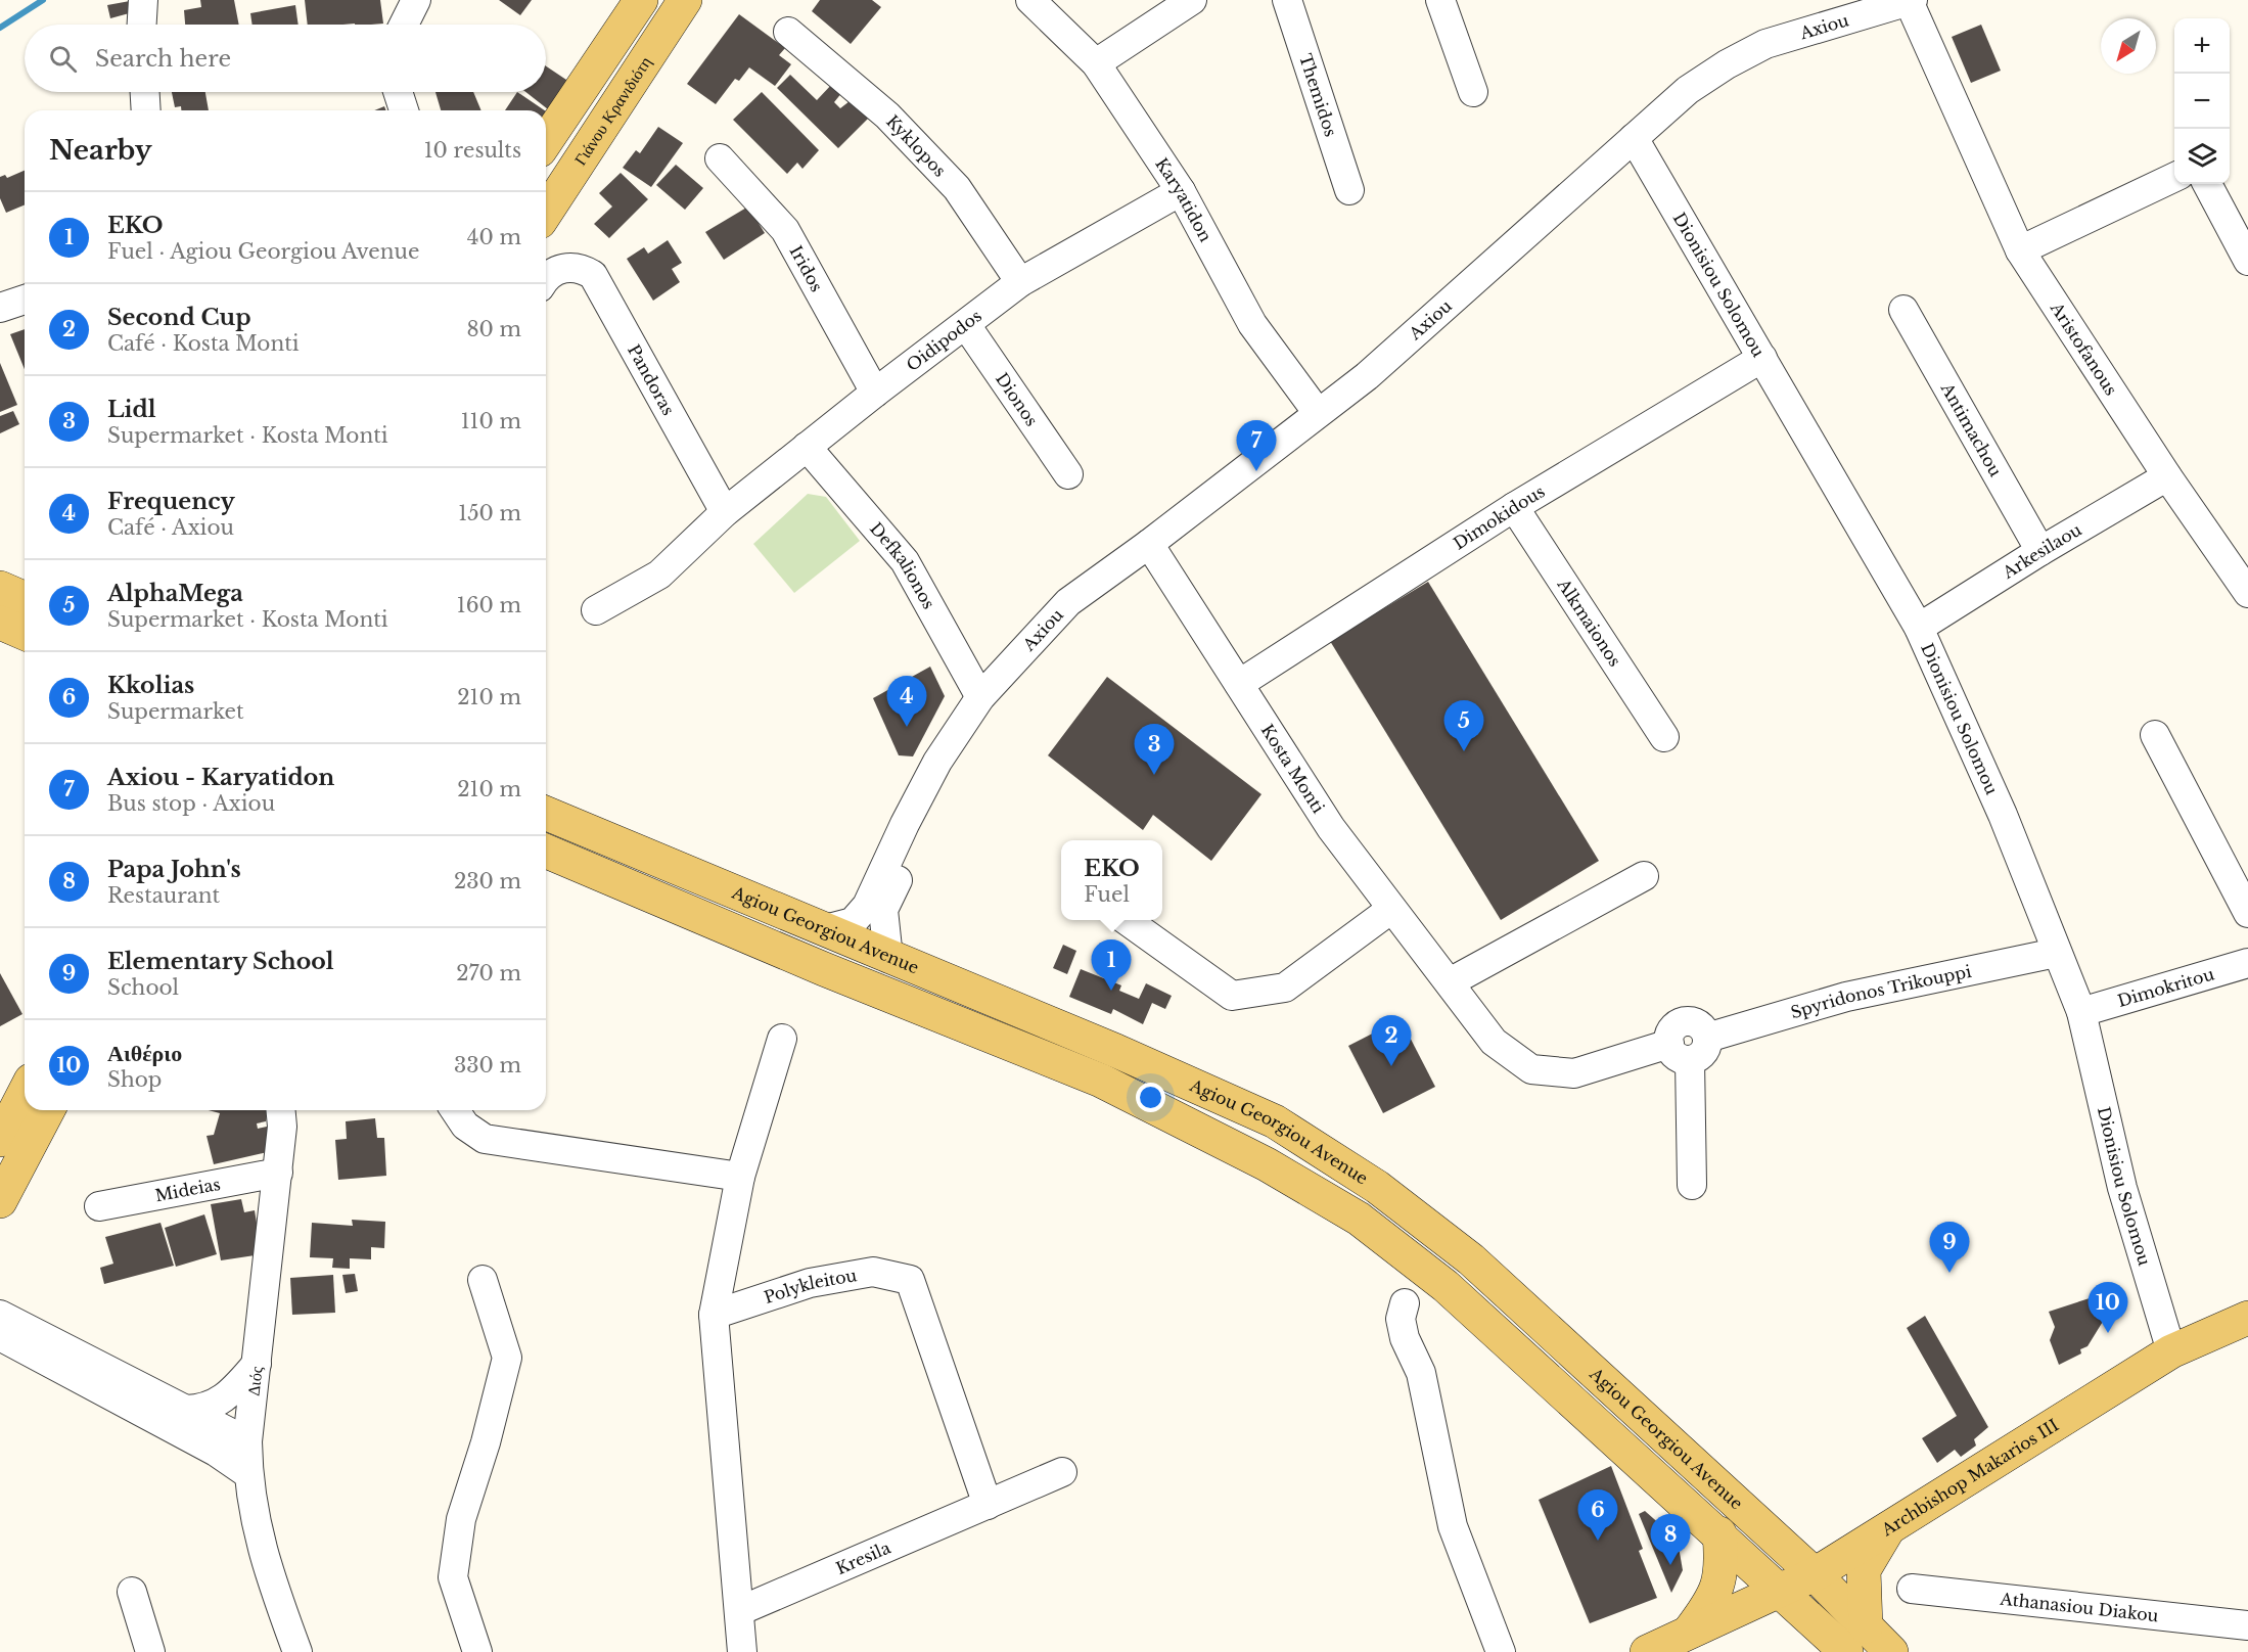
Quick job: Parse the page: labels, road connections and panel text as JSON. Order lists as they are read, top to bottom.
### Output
{
  "streets": {
    "main road": ["Γιάνου Κρανιδιότη", "Agiou Georgiou Avenue", "Archbishop Makarios III"],
    "street": [
      "Axiou",
      "Themidos",
      "Kyklopos",
      "Karyatidon",
      "Iridos",
      "Dionisiou Solomou",
      "Oidipodos",
      "Aristofanous",
      "Pandoras",
      "Dionos",
      "Antimachou",
      "Dimokidous",
      "Arkesilaou",
      "Defkalionos",
      "Alkmaionos",
      "Kosta Monti",
      "Dimokritou",
      "Spyridonos Trikouppi",
      "Mideias",
      "Polykleitou",
      "Διός",
      "Kresila",
      "Athanasiou Diakou"
    ]
  },
  "crossings": [
    ["Axiou", "Karyatidon"],
    ["Axiou", "Dionisiou Solomou"],
    ["Axiou", "Aristofanous"],
    ["Axiou", "Defkalionos"],
    ["Axiou", "Kosta Monti"],
    ["Axiou", "Agiou Georgiou Avenue"],
    ["Kyklopos", "Oidipodos"],
    ["Karyatidon", "Oidipodos"],
    ["Iridos", "Oidipodos"],
    ["Dionisiou Solomou", "Dimokidous"],
    ["Dionisiou Solomou", "Arkesilaou"],
    ["Dionisiou Solomou", "Dimokritou"],
    ["Dionisiou Solomou", "Spyridonos Trikouppi"],
    ["Dionisiou Solomou", "Archbishop Makarios III"],
    ["Oidipodos", "Pandoras"],
    ["Oidipodos", "Dionos"],
    ["Oidipodos", "Defkalionos"],
    ["Aristofanous", "Arkesilaou"],
    ["Antimachou", "Arkesilaou"],
    ["Dimokidous", "Alkmaionos"],
    ["Dimokidous", "Kosta Monti"],
    ["Kosta Monti", "Spyridonos Trikouppi"],
    ["Agiou Georgiou Avenue", "Archbishop Makarios III"],
    ["Mideias", "Διός"],
    ["Polykleitou", "Kresila"]
  ],
  "north": "bottom left",
  "page": {
    "map_buttons": ["+", "−"],
    "search": "Search here",
    "heading": ["Nearby", "10 results"],
    "list": [
      {
        "mark": "1",
        "name": "EKO",
        "note": "Fuel · Agiou Georgiou Avenue",
        "value": "40 m"
      },
      {
        "mark": "2",
        "name": "Second Cup",
        "note": "Café · Kosta Monti",
        "value": "80 m"
      },
      {
        "mark": "3",
        "name": "Lidl",
        "note": "Supermarket · Kosta Monti",
        "value": "110 m"
      },
      {
        "mark": "4",
        "name": "Frequency",
        "note": "Café · Axiou",
        "value": "150 m"
      },
      {
        "mark": "5",
        "name": "AlphaMega",
        "note": "Supermarket · Kosta Monti",
        "value": "160 m"
      },
      {
        "mark": "6",
        "name": "Kkolias",
        "note": "Supermarket",
        "value": "210 m"
      },
      {
        "mark": "7",
        "name": "Axiou - Karyatidon",
        "note": "Bus stop · Axiou",
        "value": "210 m"
      },
      {
        "mark": "8",
        "name": "Papa John's",
        "note": "Restaurant",
        "value": "230 m"
      },
      {
        "mark": "9",
        "name": "Elementary School",
        "note": "School",
        "value": "270 m"
      },
      {
        "mark": "10",
        "name": "Αιθέριο",
        "note": "Shop",
        "value": "330 m"
      }
    ],
    "pins": [
      "7",
      "4",
      "5",
      "3",
      "1",
      "2",
      "9",
      "10",
      "6",
      "8"
    ],
    "popup": ["EKO", "Fuel"]
  }
}
